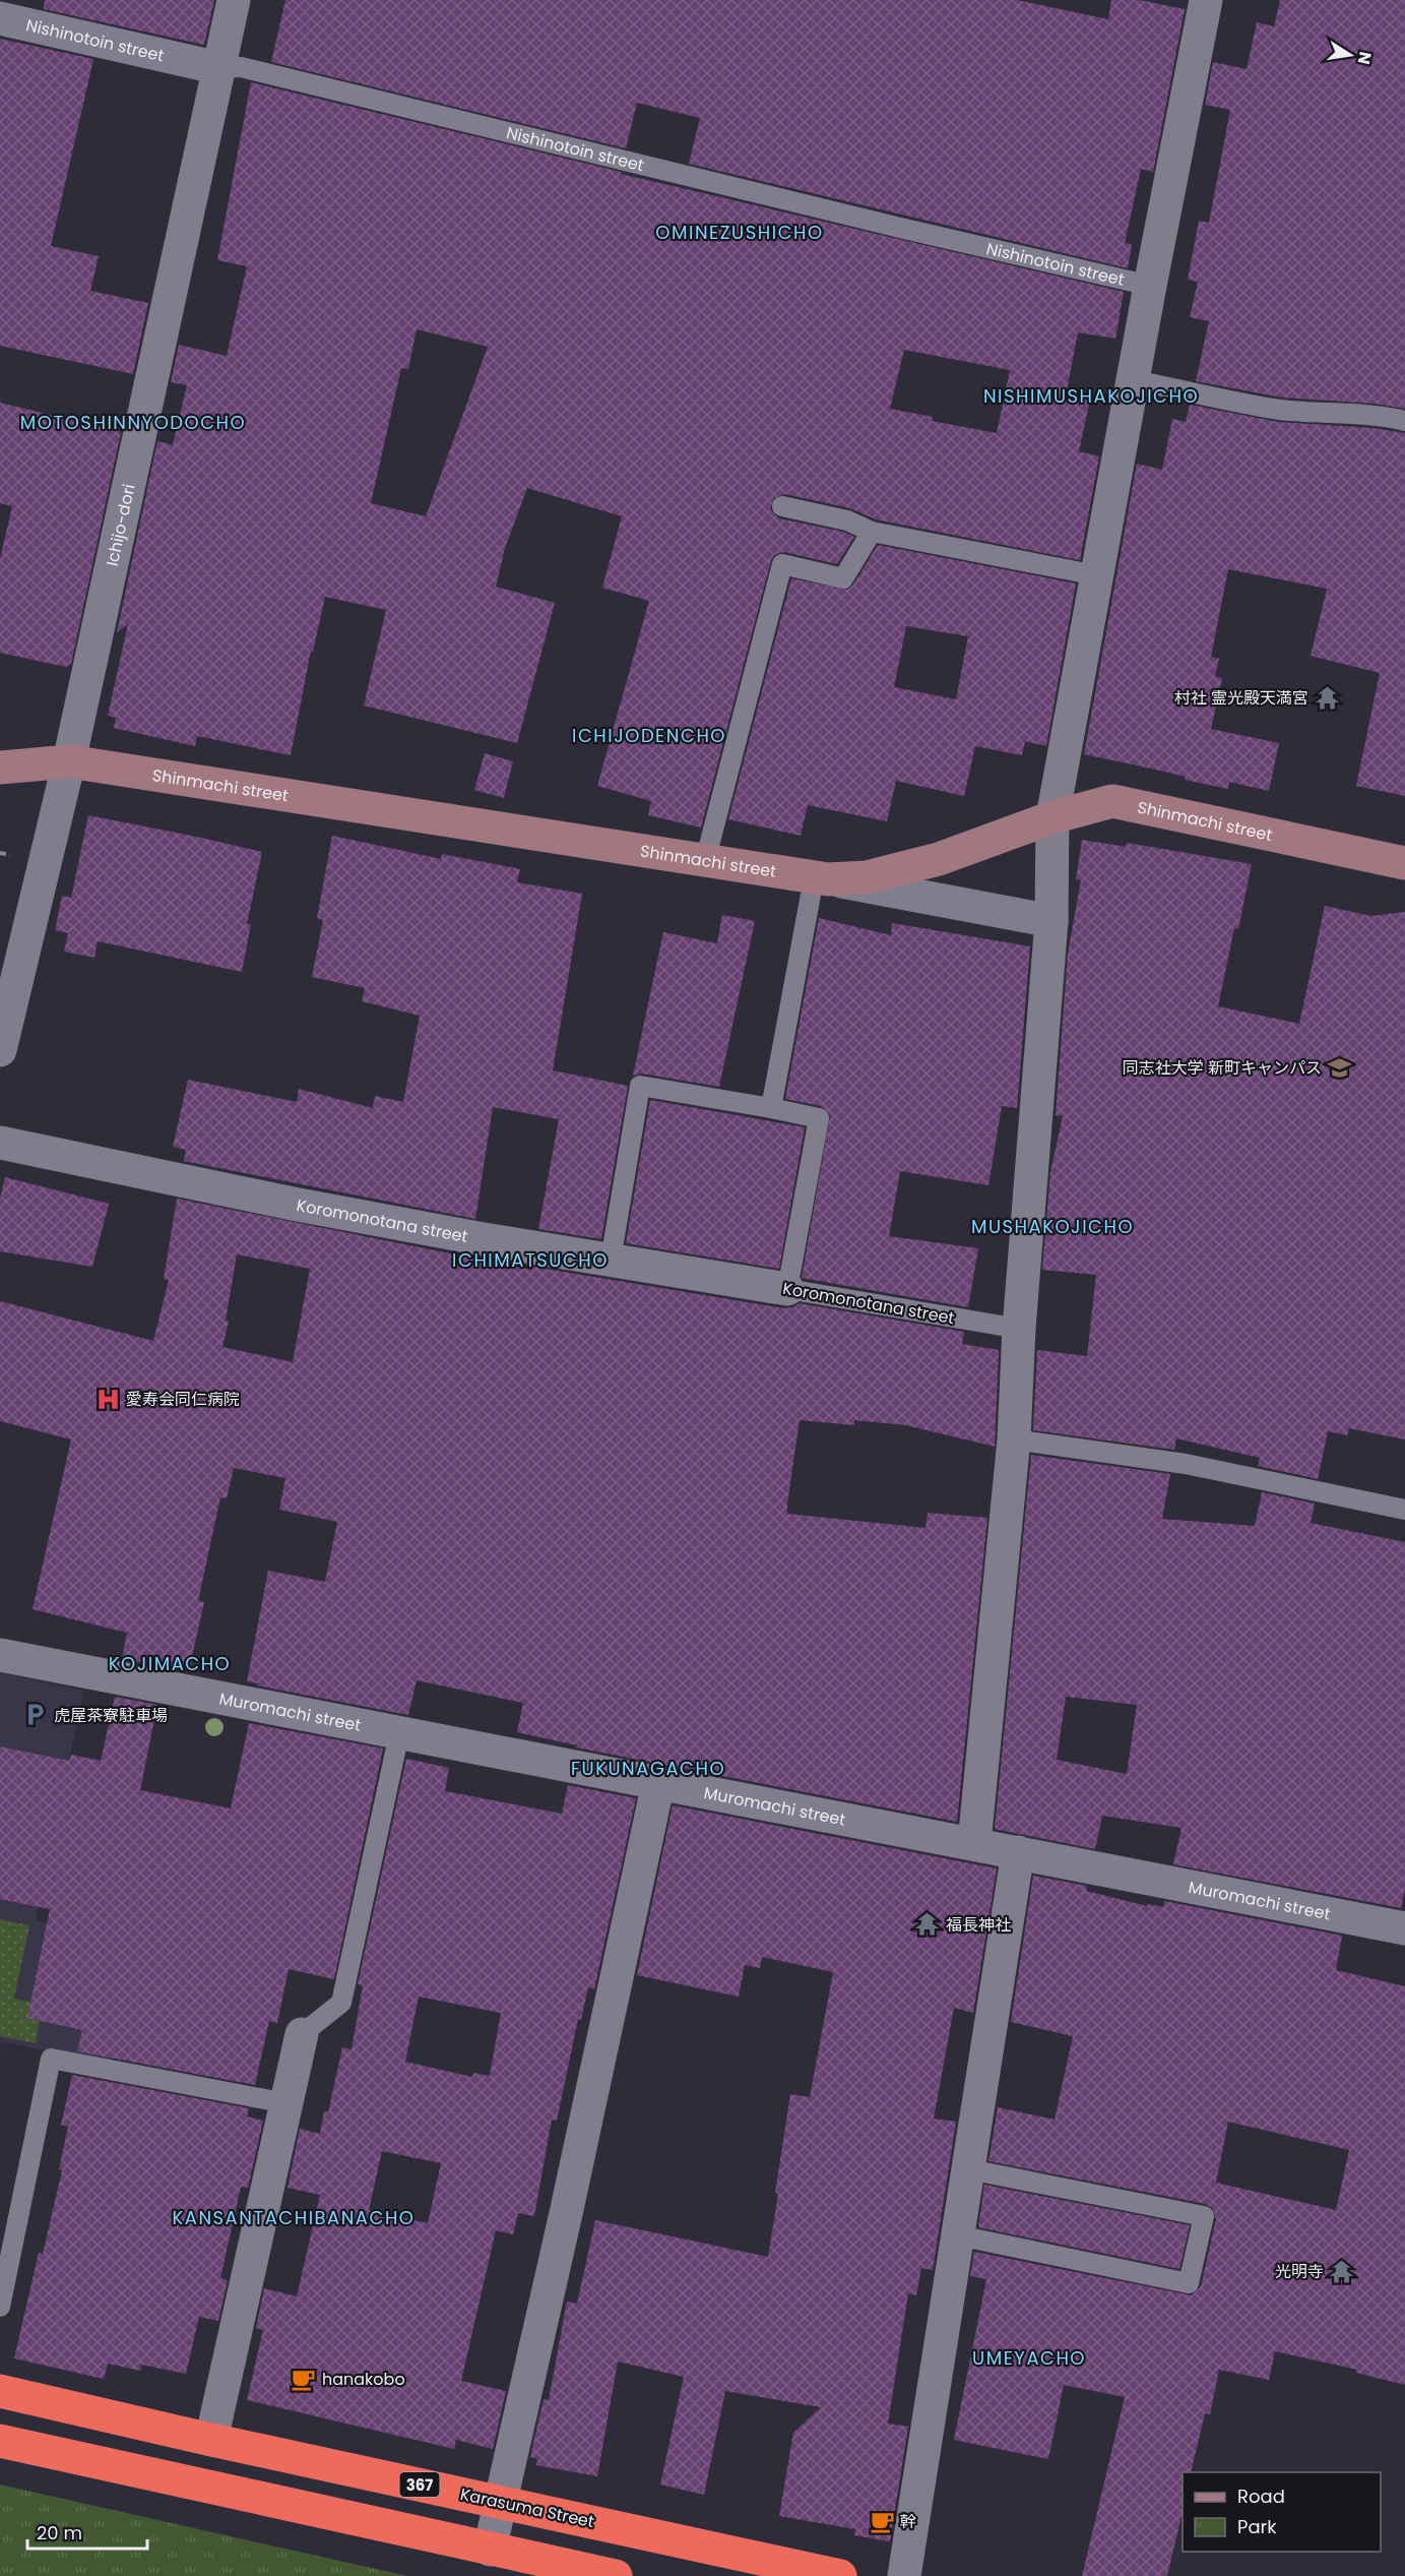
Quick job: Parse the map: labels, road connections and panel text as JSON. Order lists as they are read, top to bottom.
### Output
{
  "streets": {
    "highway": ["367", "Karasuma Street"],
    "street": [
      "Nishinotoin street",
      "Ichijo-dori",
      "Shinmachi street",
      "Koromonotana street",
      "Muromachi street"
    ]
  },
  "crossings": [
    ["Nishinotoin street", "Ichijo-dori"],
    ["Ichijo-dori", "Shinmachi street"]
  ],
  "districts": [
    "OMINEZUSHICHO",
    "NISHIMUSHAKOJICHO",
    "MOTOSHINNYODOCHO",
    "ICHIJODENCHO",
    "MUSHAKOJICHO",
    "ICHIMATSUCHO",
    "KOJIMACHO",
    "FUKUNAGACHO",
    "KANSANTACHIBANACHO",
    "UMEYACHO"
  ],
  "places": {
    "temple": ["村社 霊光殿天満宮", "福長神社", "光明寺"],
    "school or university": ["同志社大学 新町キャンパス"],
    "hospital": ["愛寿会同仁病院"],
    "parking": ["虎屋茶寮駐車場"],
    "cafe": ["hanakobo", "幹"]
  },
  "legend": ["Road", "Park"],
  "scale_bar": "20 m",
  "north": "right"
}
